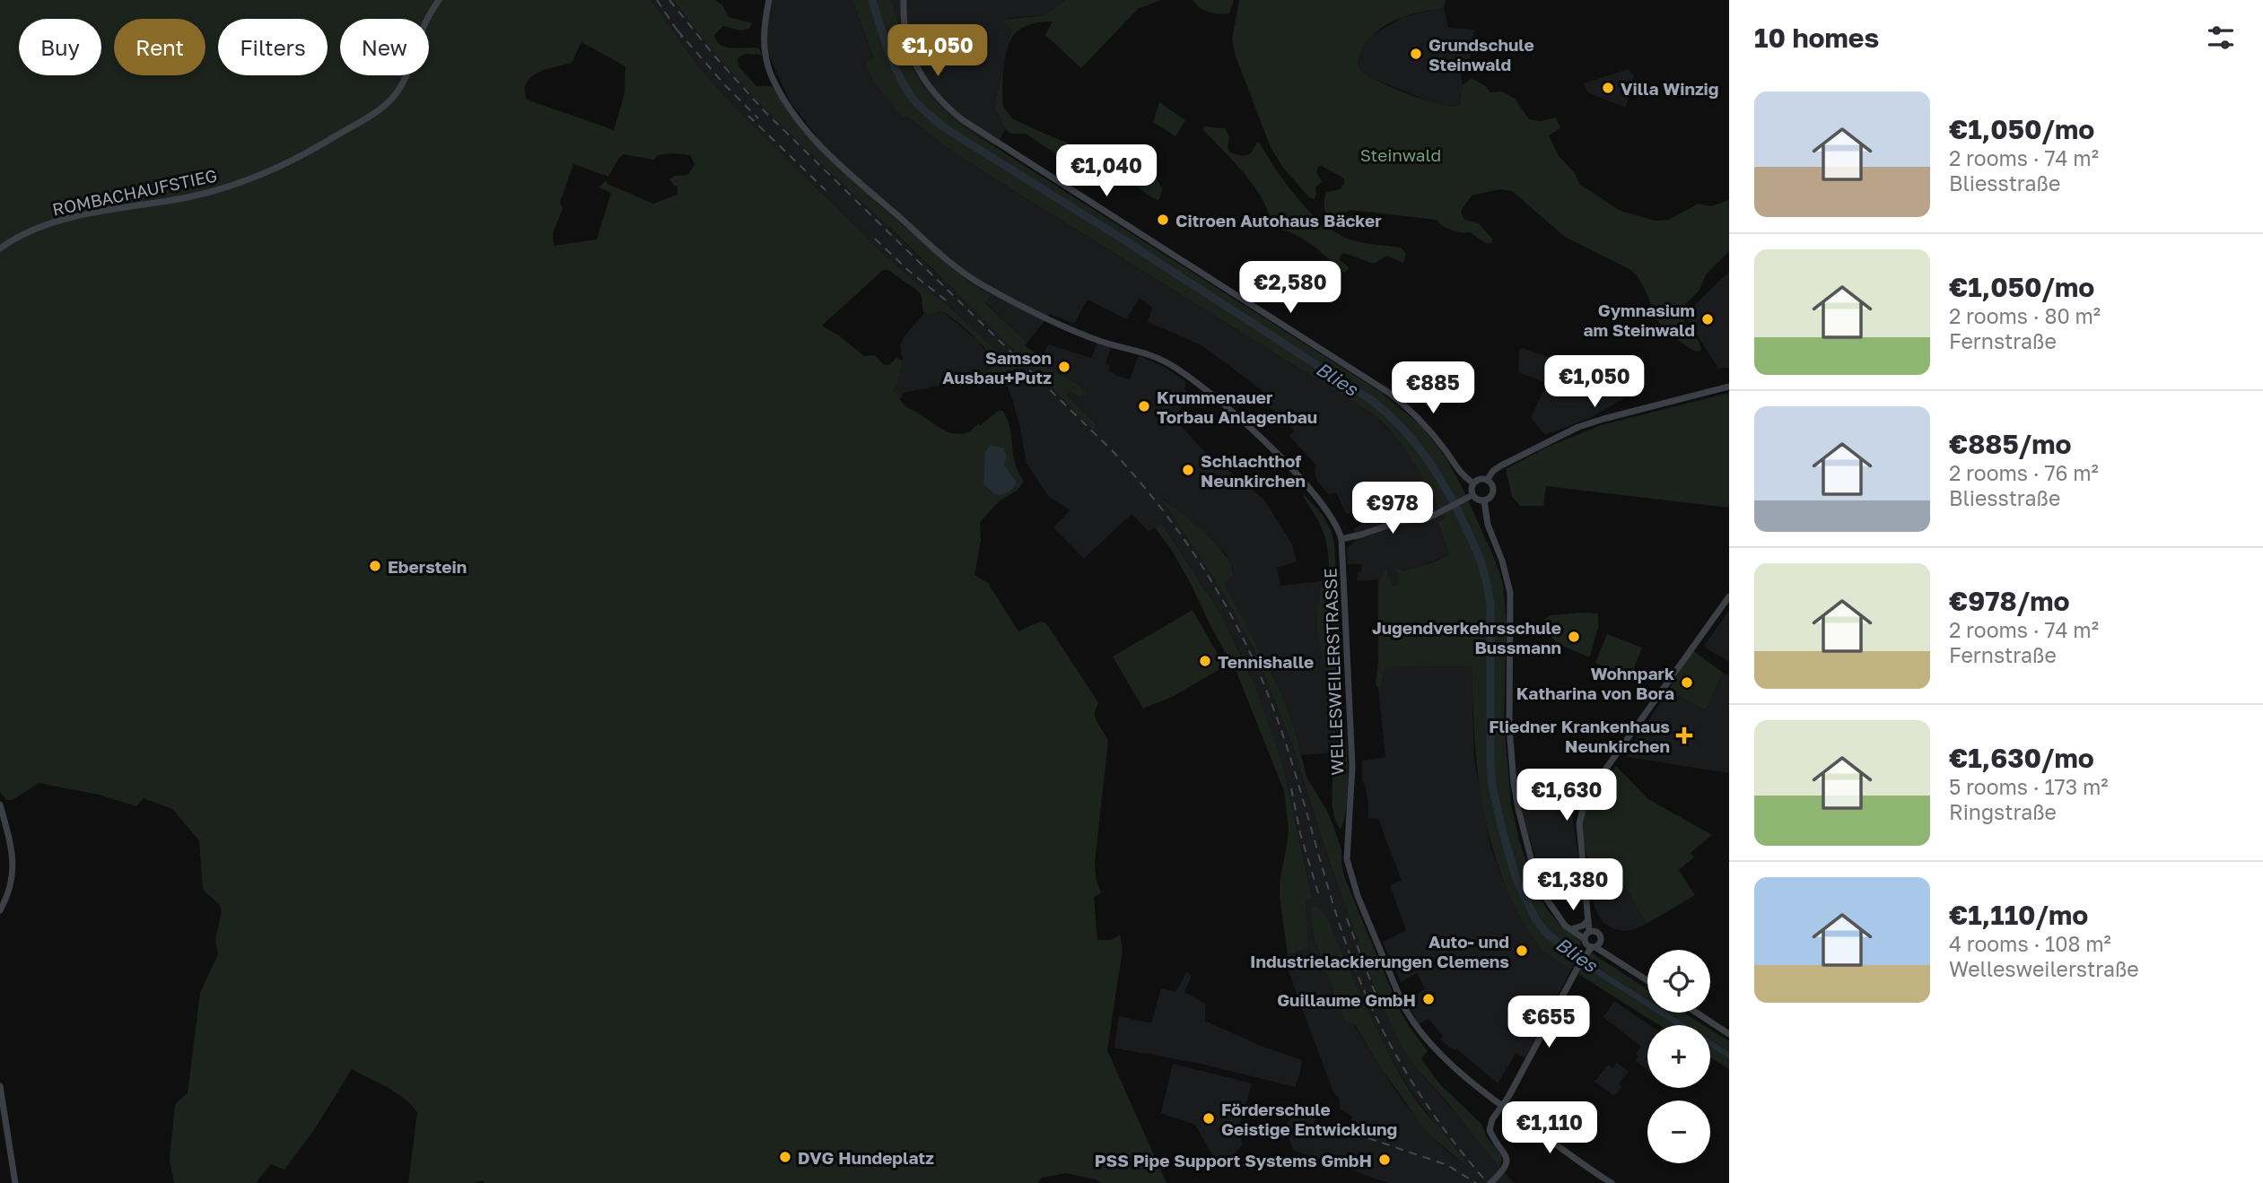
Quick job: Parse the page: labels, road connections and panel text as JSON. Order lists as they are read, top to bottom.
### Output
{
  "streets": {
    "street": ["ROMBACHAUFSTIEG", "WELLESWEILERSTRASSE"]
  },
  "water": ["Blies"],
  "parks": ["Steinwald"],
  "places": {
    "other": [
      "Grundschule Steinwald",
      "Villa Winzig",
      "Citroen Autohaus Bäcker",
      "Gymnasium am Steinwald",
      "Samson Ausbau+Putz",
      "Krummenauer Torbau Anlagenbau",
      "Schlachthof Neunkirchen",
      "Eberstein",
      "Jugendverkehrsschule Bussmann",
      "Tennishalle",
      "Wohnpark Katharina von Bora",
      "Auto- und Industrielackierungen Clemens",
      "Guillaume GmbH",
      "Förderschule Geistige Entwicklung",
      "DVG Hundeplatz",
      "PSS Pipe Support Systems GmbH"
    ],
    "health": ["Fliedner Krankenhaus Neunkirchen"]
  },
  "page": {
    "heading": "10 homes",
    "chip": [
      "Buy",
      "Rent",
      "Filters",
      "New"
    ],
    "price": [
      "€1,050",
      "€1,040",
      "€2,580",
      "€1,050",
      "€885",
      "€978",
      "€1,630",
      "€1,380",
      "€655",
      "€1,110"
    ],
    "list": [
      {
        "name": "€1,050/mo",
        "note": "2 rooms · 74 m² · Bliesstraße"
      },
      {
        "name": "€1,050/mo",
        "note": "2 rooms · 80 m² · Fernstraße"
      },
      {
        "name": "€885/mo",
        "note": "2 rooms · 76 m² · Bliesstraße"
      },
      {
        "name": "€978/mo",
        "note": "2 rooms · 74 m² · Fernstraße"
      },
      {
        "name": "€1,630/mo",
        "note": "5 rooms · 173 m² · Ringstraße"
      },
      {
        "name": "€1,110/mo",
        "note": "4 rooms · 108 m² · Wellesweilerstraße"
      }
    ],
    "map_buttons": ["+", "−"]
  }
}
